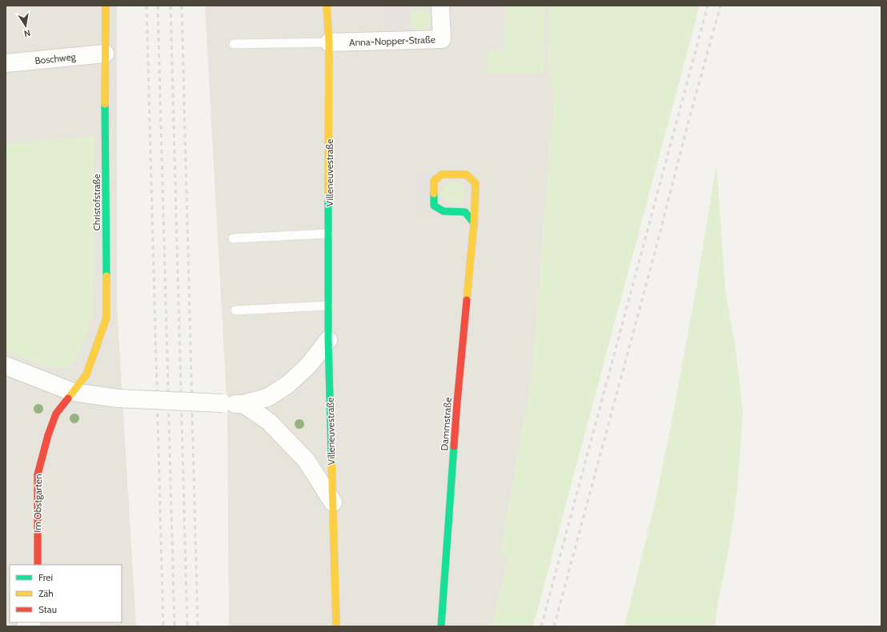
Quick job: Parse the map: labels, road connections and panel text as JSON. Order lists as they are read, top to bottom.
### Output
{
  "streets": {
    "street": [
      "Anna-Nopper-Straße",
      "Boschweg",
      "Villeneuvestraße",
      "Christofstraße",
      "Dammstraße",
      "Im Obstgarten"
    ]
  },
  "crossings": [
    ["Anna-Nopper-Straße", "Villeneuvestraße"],
    ["Boschweg", "Christofstraße"],
    ["Christofstraße", "Im Obstgarten"]
  ],
  "legend": ["Frei", "Zäh", "Stau"],
  "north": "bottom"
}
